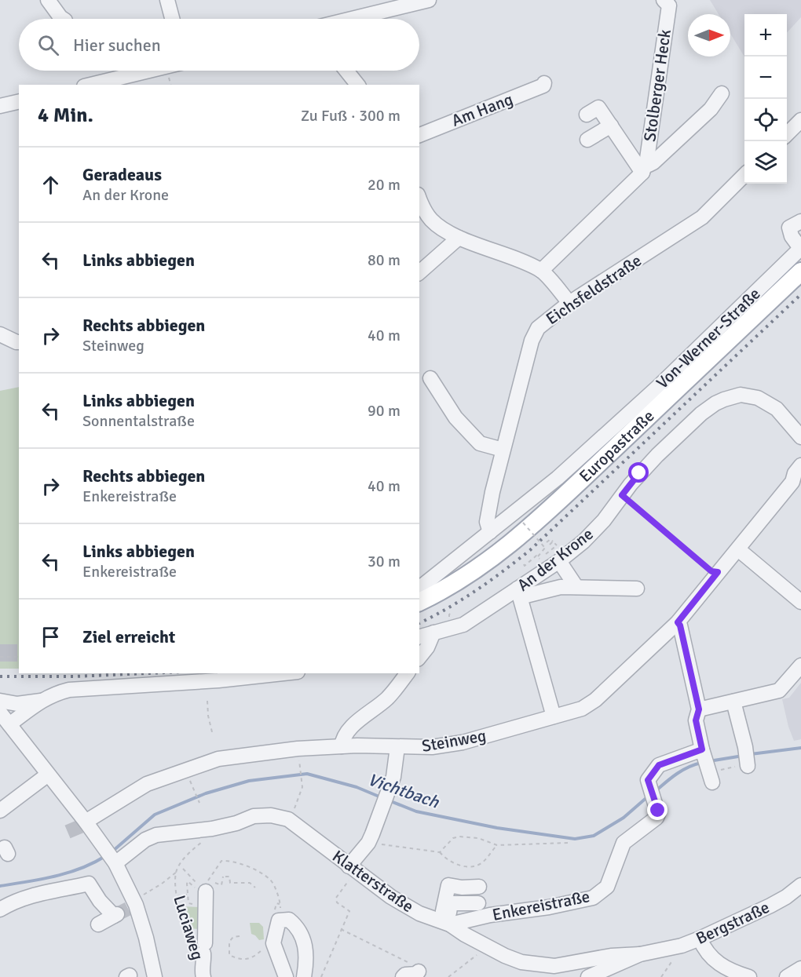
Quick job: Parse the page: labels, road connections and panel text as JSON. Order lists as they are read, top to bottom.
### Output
{
  "streets": {
    "main road": ["Europastraße"],
    "street": [
      "Stolberger Heck",
      "Am Hang",
      "Eichsfeldstraße",
      "Von-Werner-Straße",
      "An der Krone",
      "Steinweg",
      "Klatterstraße",
      "Enkereistraße",
      "Bergstraße",
      "Luciaweg"
    ]
  },
  "crossings": [
    ["Eichsfeldstraße", "Von-Werner-Straße"],
    ["Klatterstraße", "Enkereistraße"],
    ["Klatterstraße", "Bergstraße"]
  ],
  "water": ["Vichtbach"],
  "north": "right",
  "page": {
    "map_buttons": ["+", "−"],
    "search": "Hier suchen",
    "heading": ["4 Min.", "Zu Fuß · 300 m"],
    "list": [
      ["Geradeaus", "An der Krone", "20 m"],
      ["Links abbiegen", "80 m"],
      ["Rechts abbiegen", "Steinweg", "40 m"],
      ["Links abbiegen", "Sonnentalstraße", "90 m"],
      ["Rechts abbiegen", "Enkereistraße", "40 m"],
      ["Links abbiegen", "Enkereistraße", "30 m"],
      "Ziel erreicht"
    ]
  }
}
